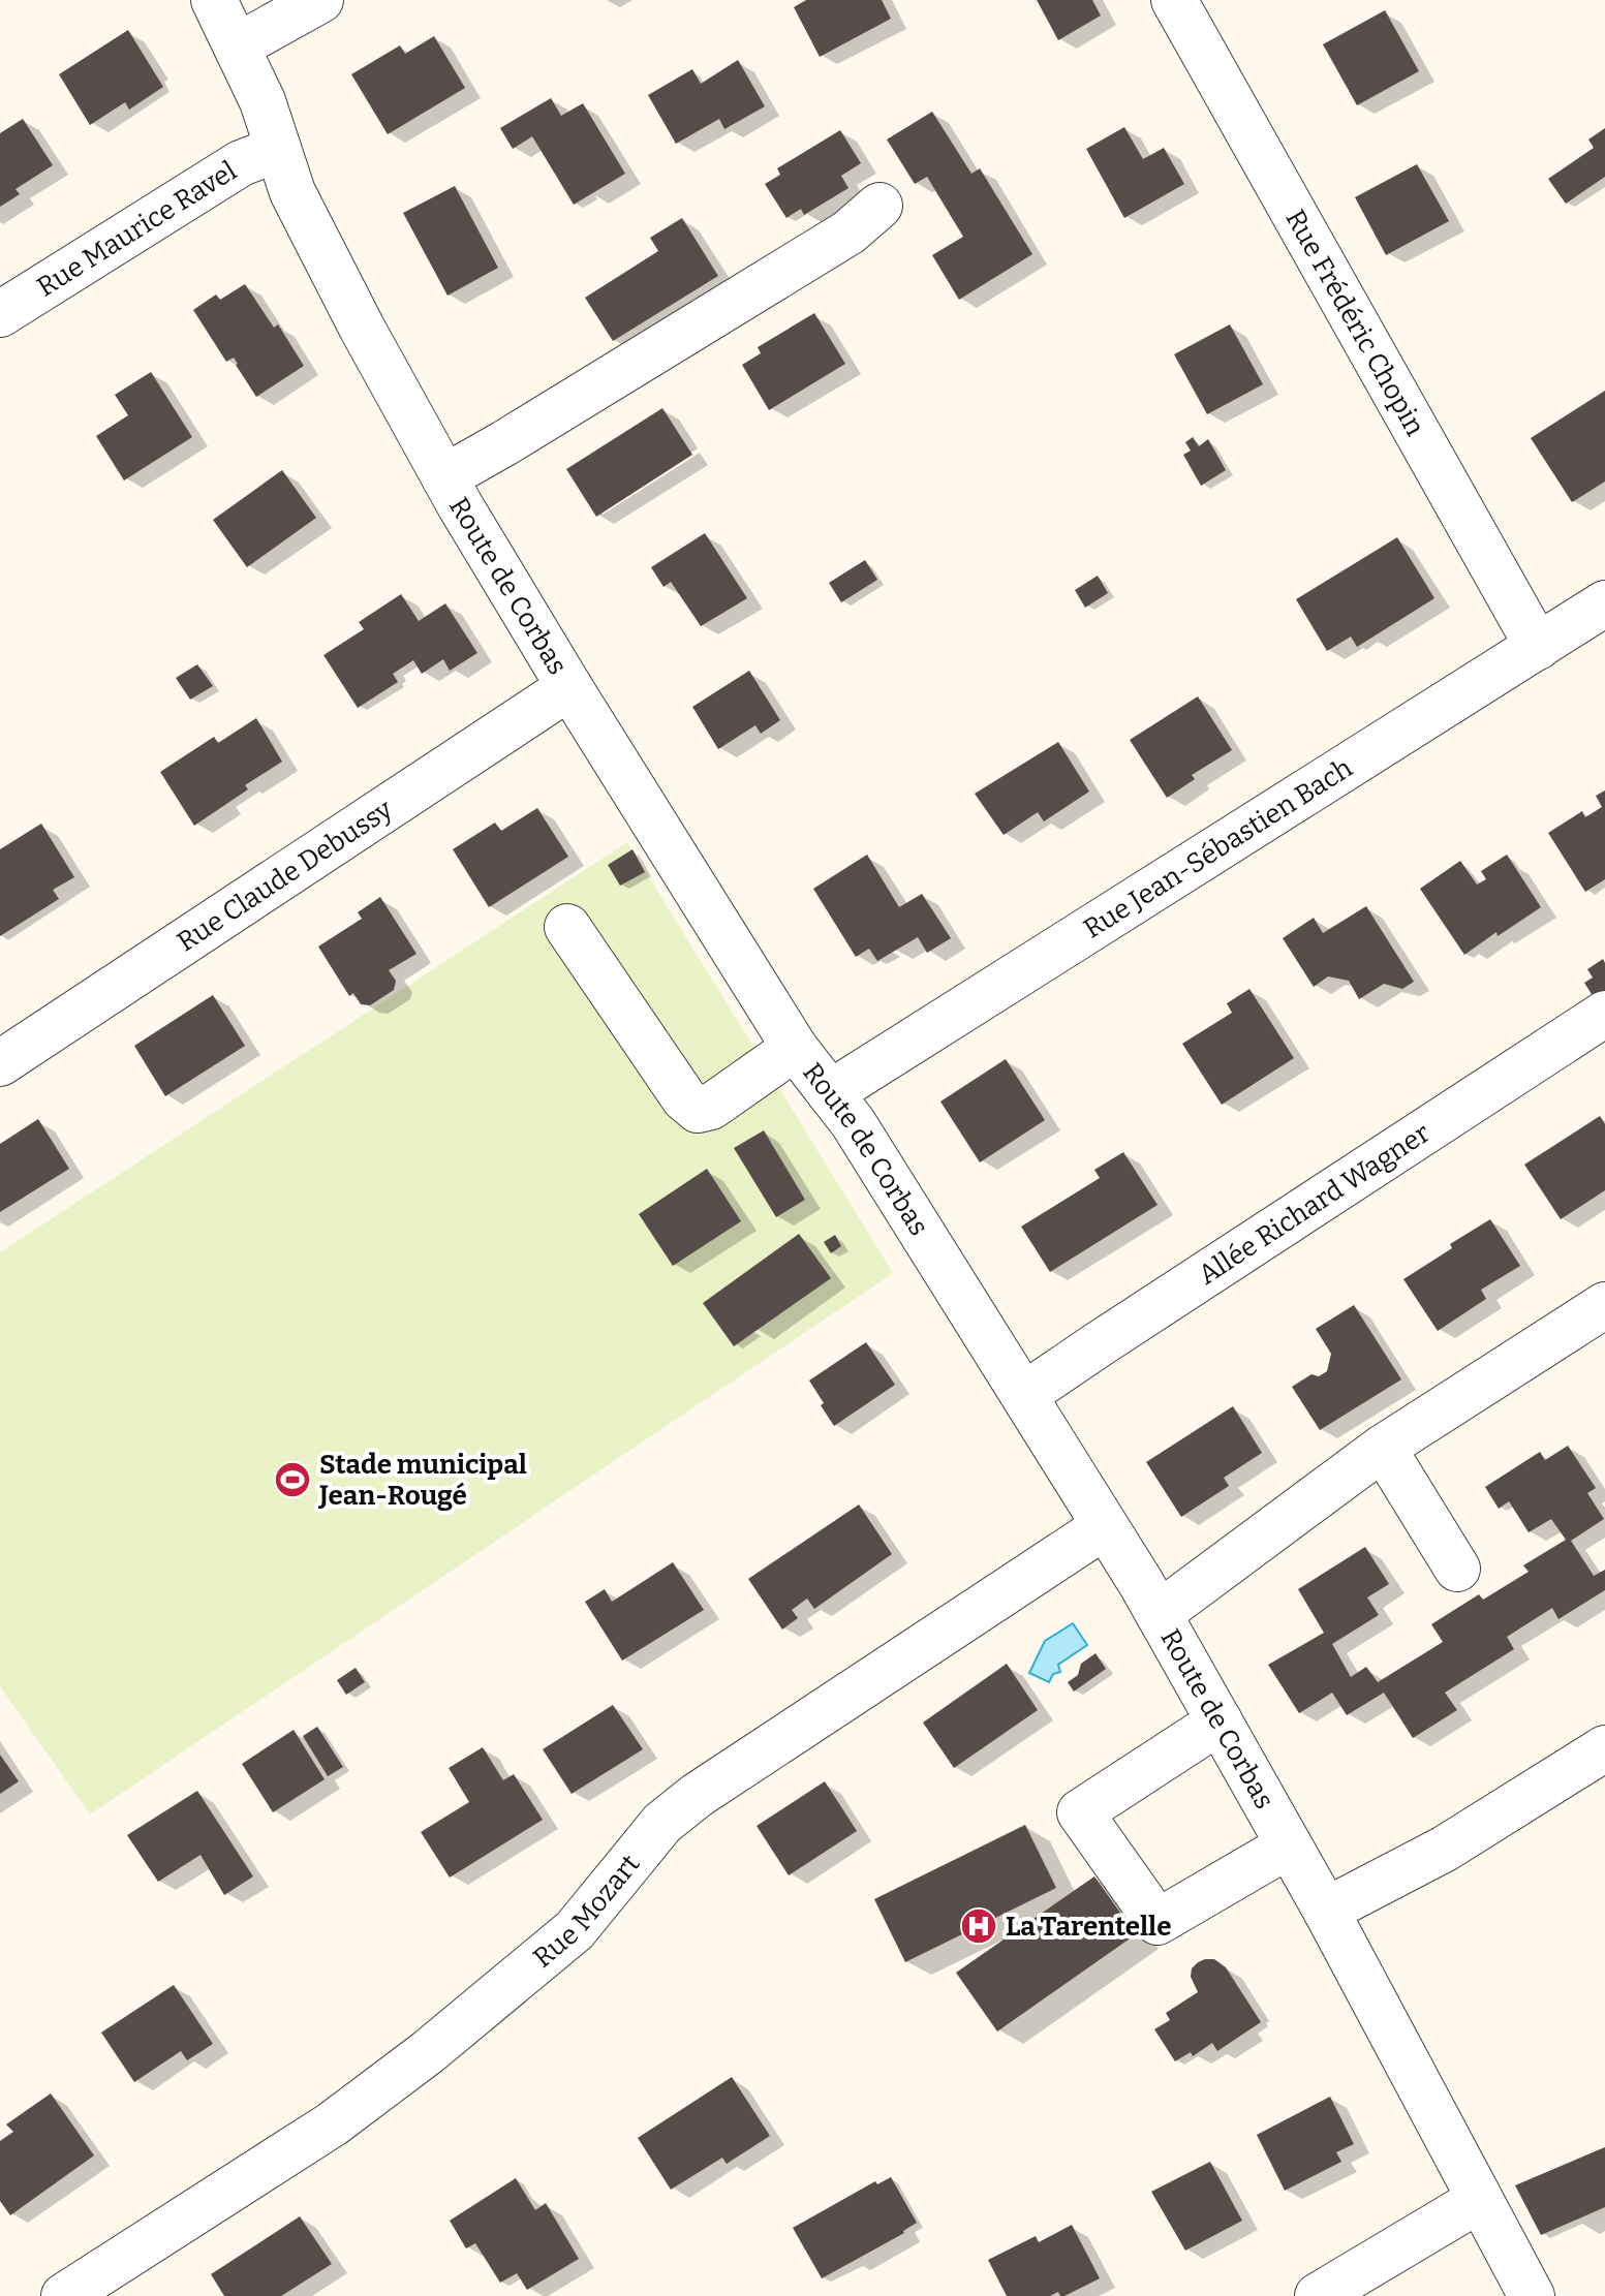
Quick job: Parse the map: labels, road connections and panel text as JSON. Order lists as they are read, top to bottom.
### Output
{
  "streets": {
    "street": [
      "Rue Maurice Ravel",
      "Rue Frédéric Chopin",
      "Route de Corbas",
      "Rue Jean-Sébastien Bach",
      "Rue Claude Debussy",
      "Allée Richard Wagner",
      "Rue Mozart"
    ]
  },
  "crossings": [
    ["Rue Maurice Ravel", "Route de Corbas"],
    ["Rue Frédéric Chopin", "Rue Jean-Sébastien Bach"],
    ["Route de Corbas", "Rue Jean-Sébastien Bach"],
    ["Route de Corbas", "Rue Claude Debussy"],
    ["Route de Corbas", "Allée Richard Wagner"],
    ["Route de Corbas", "Rue Mozart"]
  ],
  "places": {
    "sports": ["Stade municipal Jean-Rougé"],
    "hospital": ["La Tarentelle"]
  }
}
